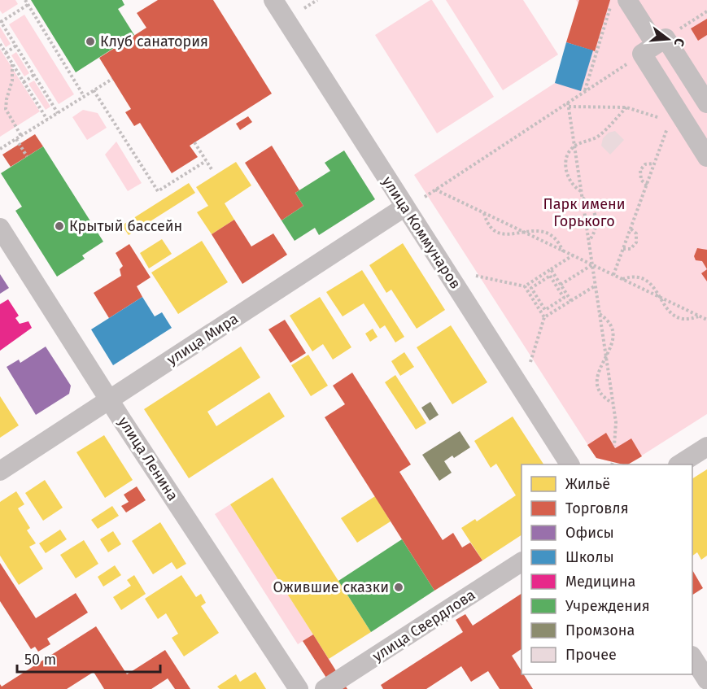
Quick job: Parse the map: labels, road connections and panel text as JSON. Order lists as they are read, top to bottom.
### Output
{
  "streets": {
    "street": [
      "улица Коммунаров",
      "улица Мира",
      "улица Ленина",
      "улица Свердлова"
    ]
  },
  "crossings": [
    ["улица Коммунаров", "улица Мира"],
    ["улица Мира", "улица Ленина"]
  ],
  "parks": ["Парк имени Горького"],
  "places": ["Клуб санатория", "Крытый бассейн", "Ожившие сказки"],
  "legend": [
    "Жильё",
    "Торговля",
    "Офисы",
    "Школы",
    "Медицина",
    "Учреждения",
    "Промзона",
    "Прочее"
  ],
  "scale_bar": "50 m",
  "north": "right"
}
